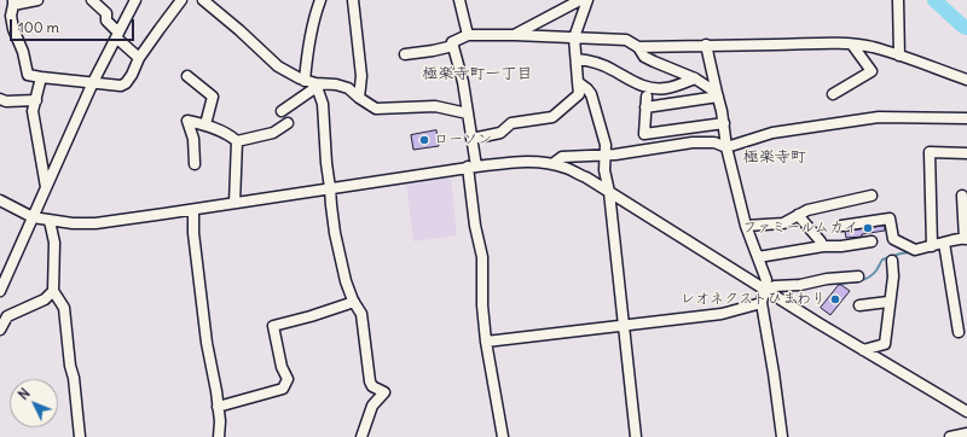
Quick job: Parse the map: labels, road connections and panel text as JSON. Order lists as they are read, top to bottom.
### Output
{
  "districts": ["極楽寺町一丁目", "極楽寺町"],
  "places": ["ローソン", "ファミールムカイ", "レオネクストひまわり"],
  "scale_bar": "100 m",
  "north": "top left"
}
